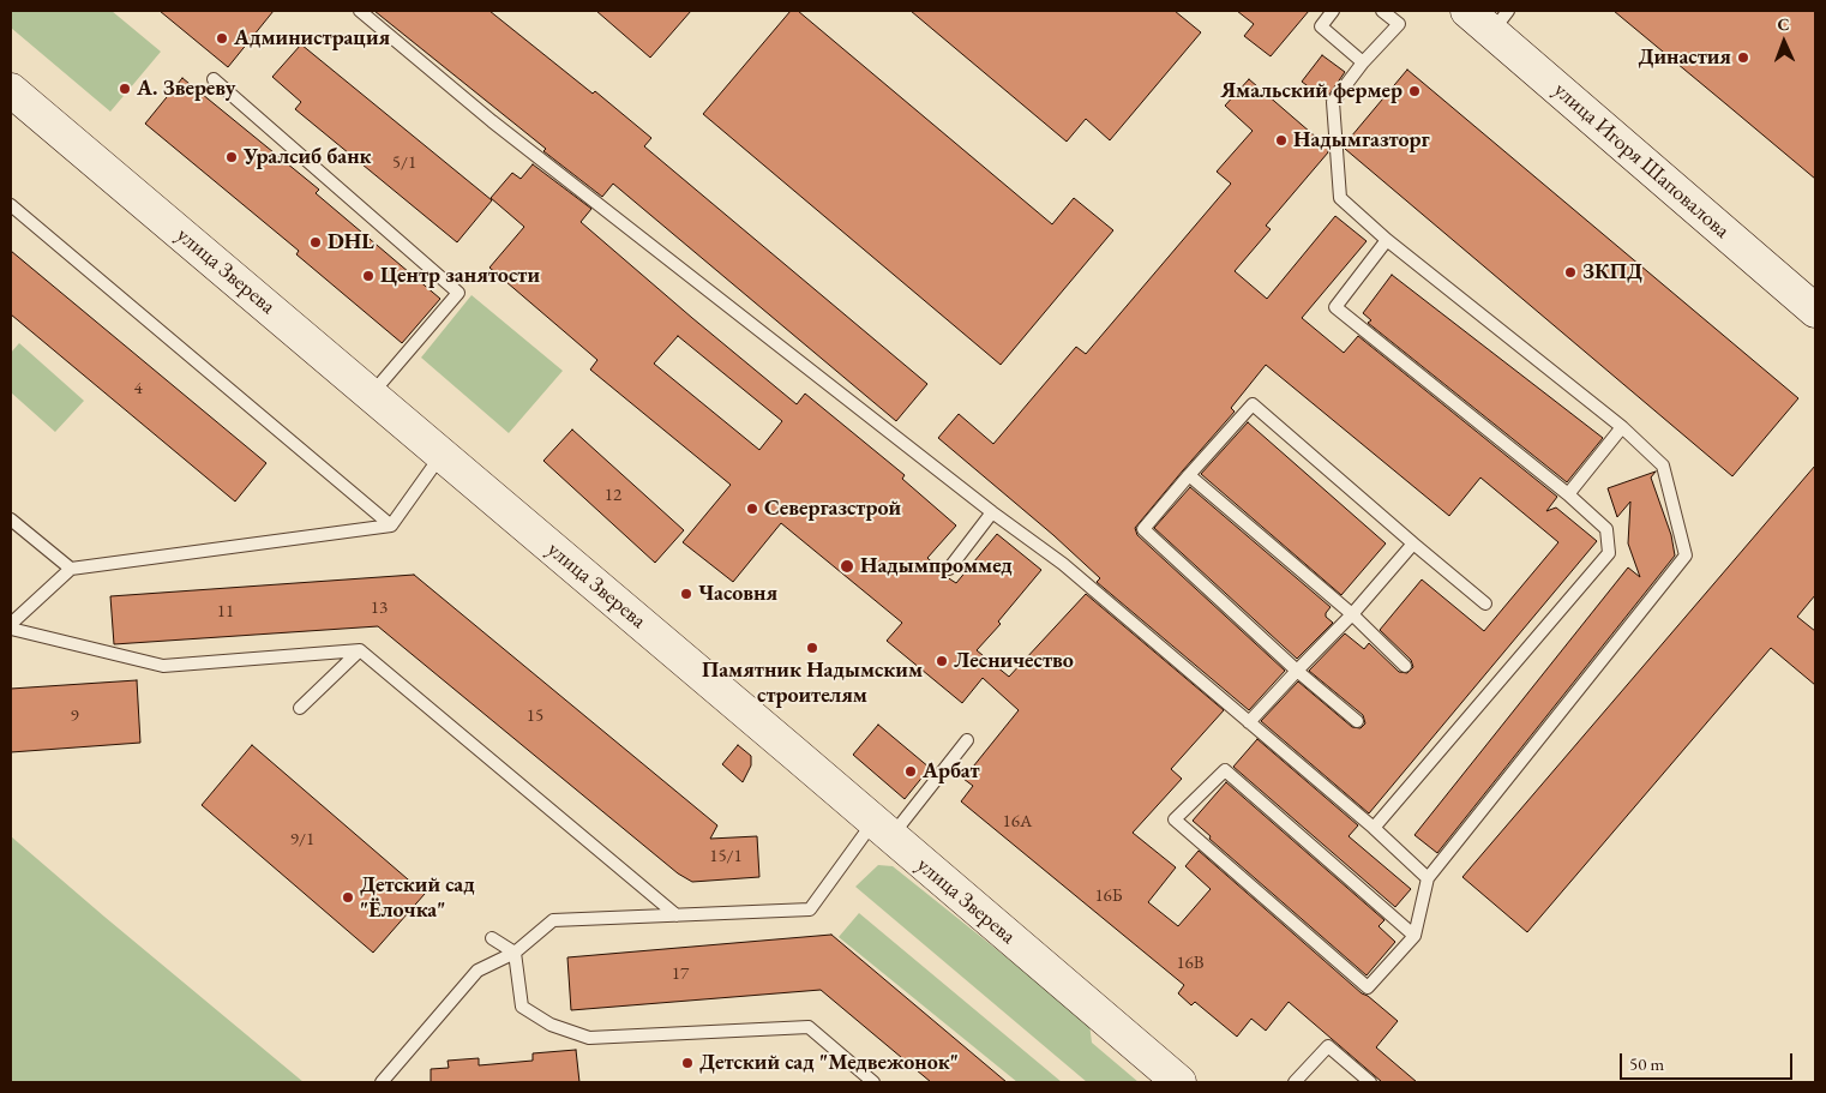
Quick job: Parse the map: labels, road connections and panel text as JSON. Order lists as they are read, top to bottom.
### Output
{
  "streets": {
    "street": ["улица Игоря Шаповалова", "улица Зверева"]
  },
  "places": [
    "Администрация",
    "Династия",
    "А. Звереву",
    "Ямальский фермер",
    "Надымгазторг",
    "Уралсиб банк",
    "DHL",
    "ЗКПД",
    "Центр занятости",
    "Севергазстрой",
    "Надымпроммед",
    "Часовня",
    "Памятник Надымским строителям",
    "Лесничество",
    "Арбат",
    "Детский сад \"Ёлочка\"",
    "Детский сад \"Медвежонок\""
  ],
  "house_numbers": [
    "5/1",
    "4",
    "12",
    "13",
    "11",
    "9",
    "15",
    "16А",
    "9/1",
    "15/1",
    "16Б",
    "16В",
    "17"
  ],
  "scale_bar": "50 m",
  "north": "top"
}
